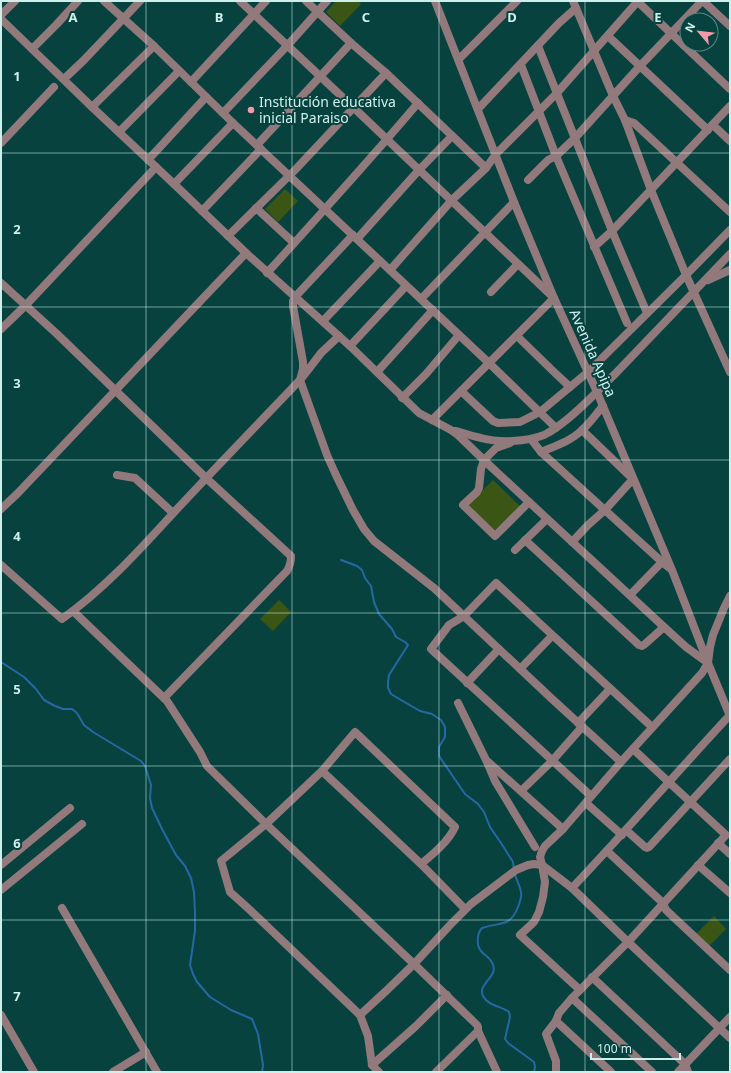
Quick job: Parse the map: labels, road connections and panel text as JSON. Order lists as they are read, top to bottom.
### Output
{
  "streets": {
    "street": ["Avenida Apipa"]
  },
  "places": ["Institución educativa inicial Paraiso"],
  "scale_bar": "100 m",
  "north": "top left",
  "grid": {
    "columns": [
      "A",
      "B",
      "C",
      "D",
      "E"
    ],
    "rows": [
      "1",
      "2",
      "3",
      "4",
      "5",
      "6",
      "7"
    ]
  }
}
